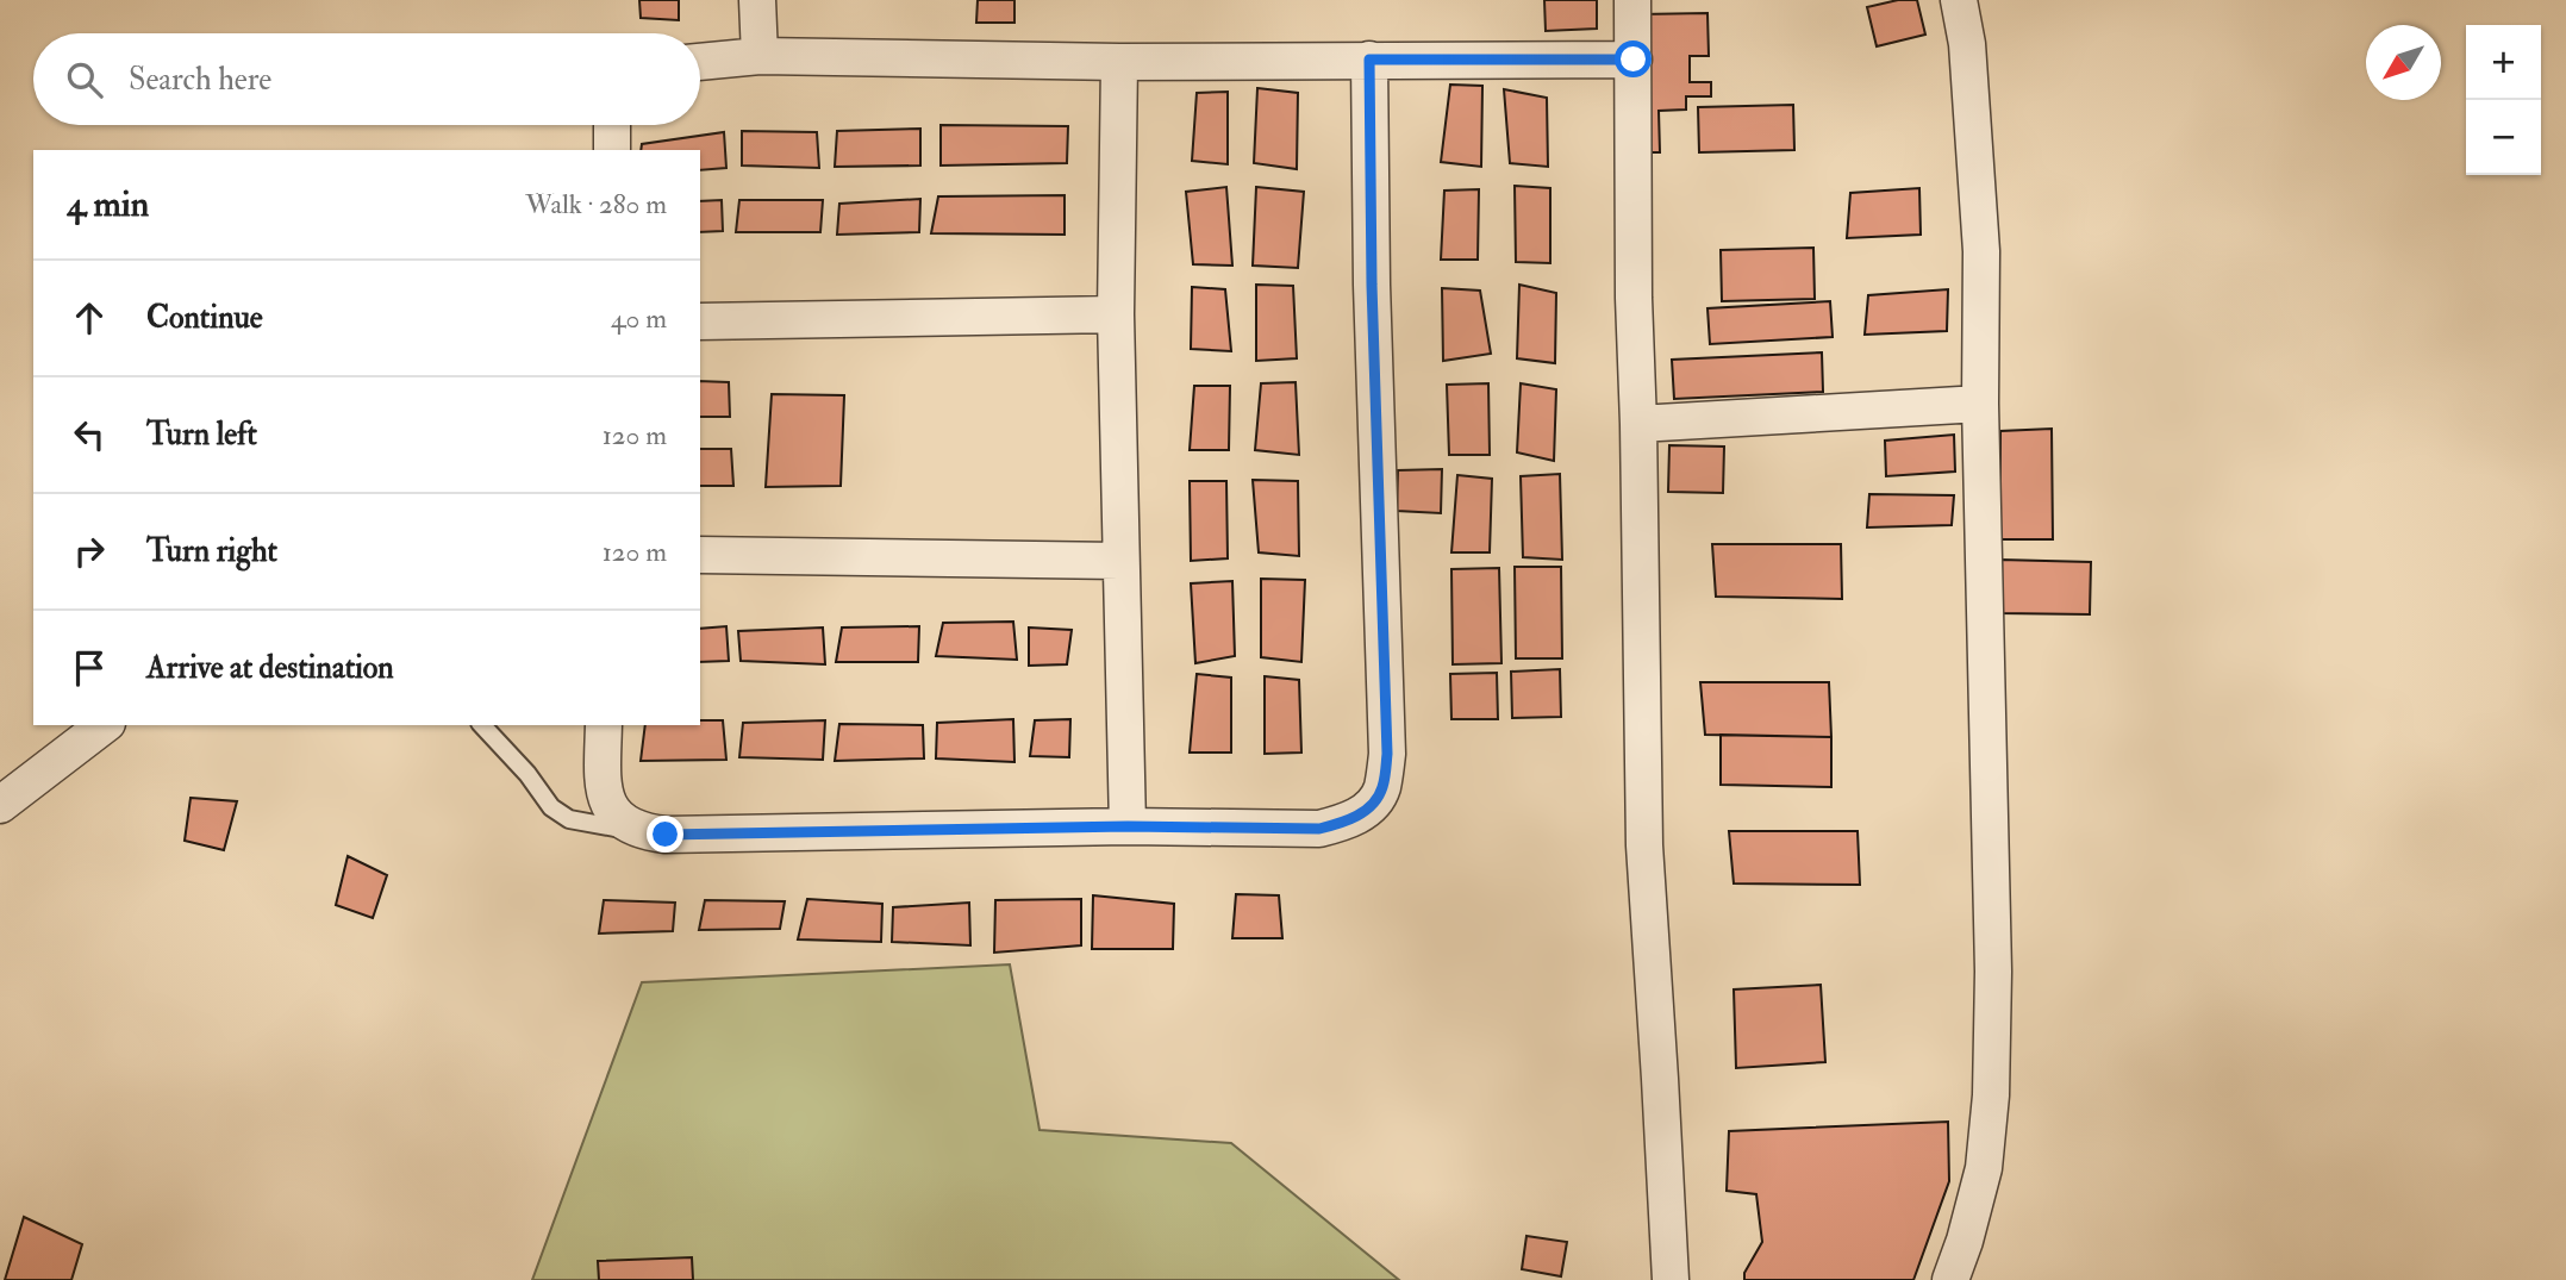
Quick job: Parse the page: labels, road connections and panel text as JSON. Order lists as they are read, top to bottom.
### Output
{
  "north": "bottom left",
  "page": {
    "map_buttons": ["+", "−"],
    "search": "Search here",
    "heading": ["4 min", "Walk · 280 m"],
    "list": [
      ["Continue", "40 m"],
      ["Turn left", "120 m"],
      ["Turn right", "120 m"],
      "Arrive at destination"
    ]
  }
}
